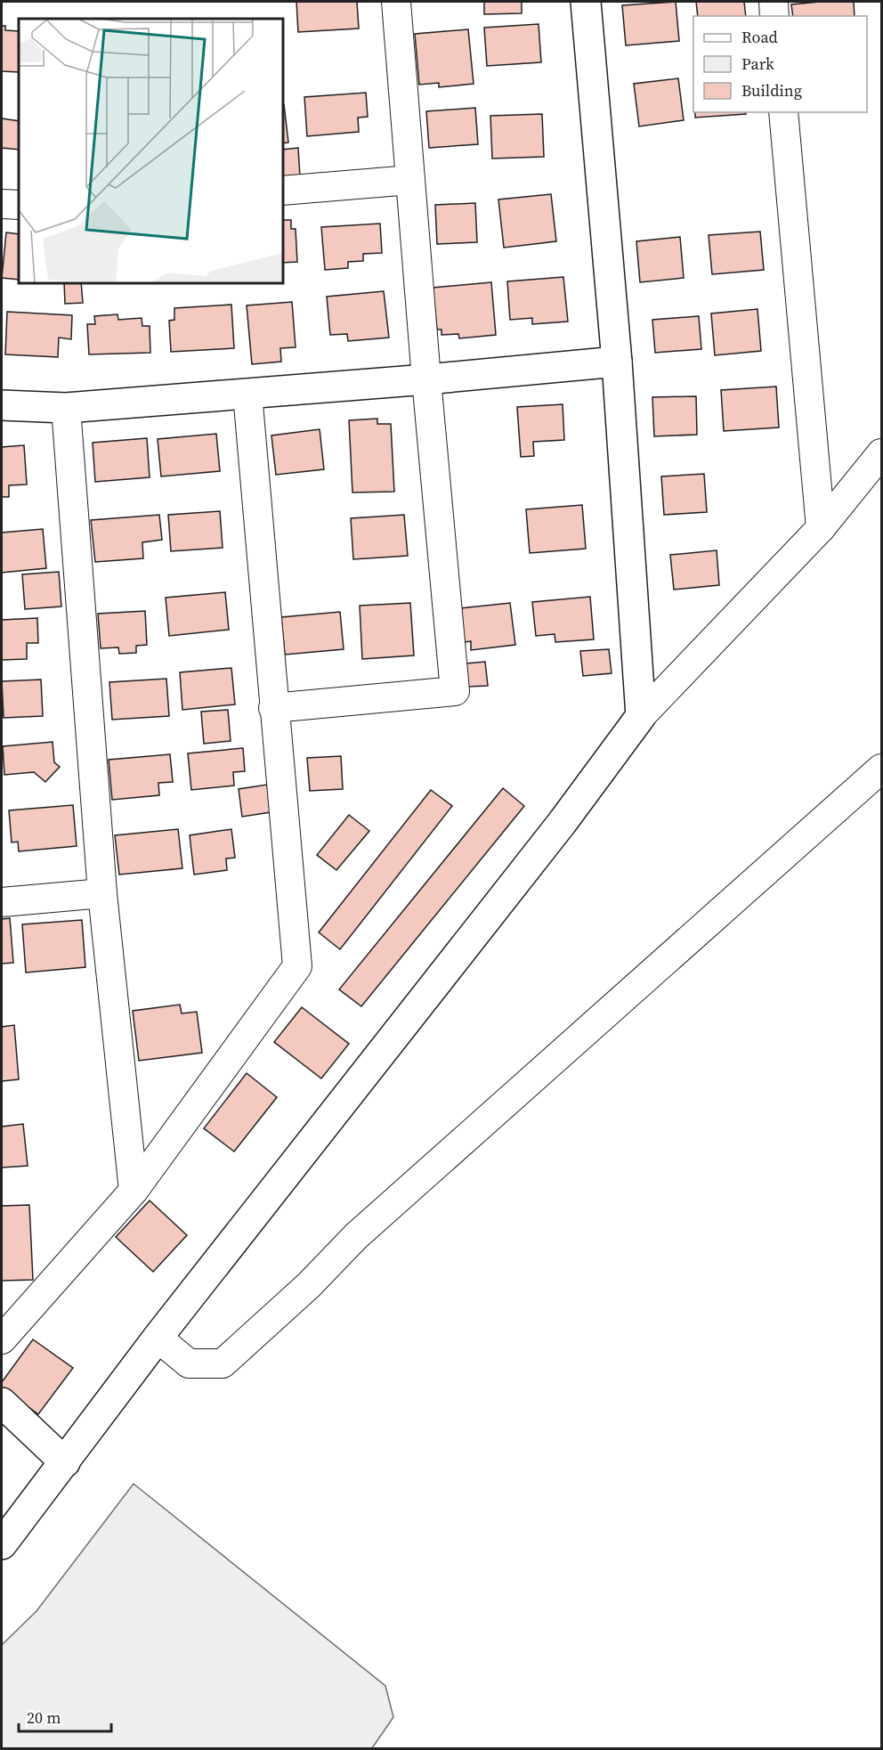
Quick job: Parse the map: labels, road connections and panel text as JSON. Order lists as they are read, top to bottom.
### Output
{
  "legend": ["Road", "Park", "Building"],
  "scale_bar": "20 m"
}
